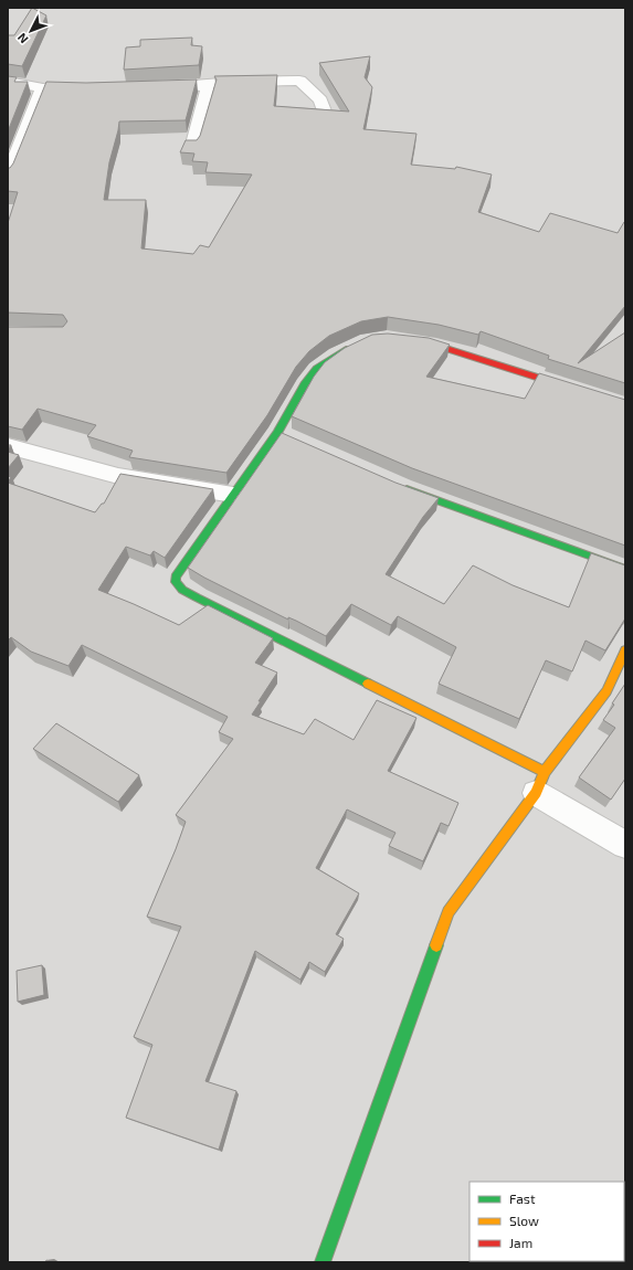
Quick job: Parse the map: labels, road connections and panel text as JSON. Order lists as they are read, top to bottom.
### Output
{
  "legend": ["Fast", "Slow", "Jam"],
  "north": "bottom left"
}
